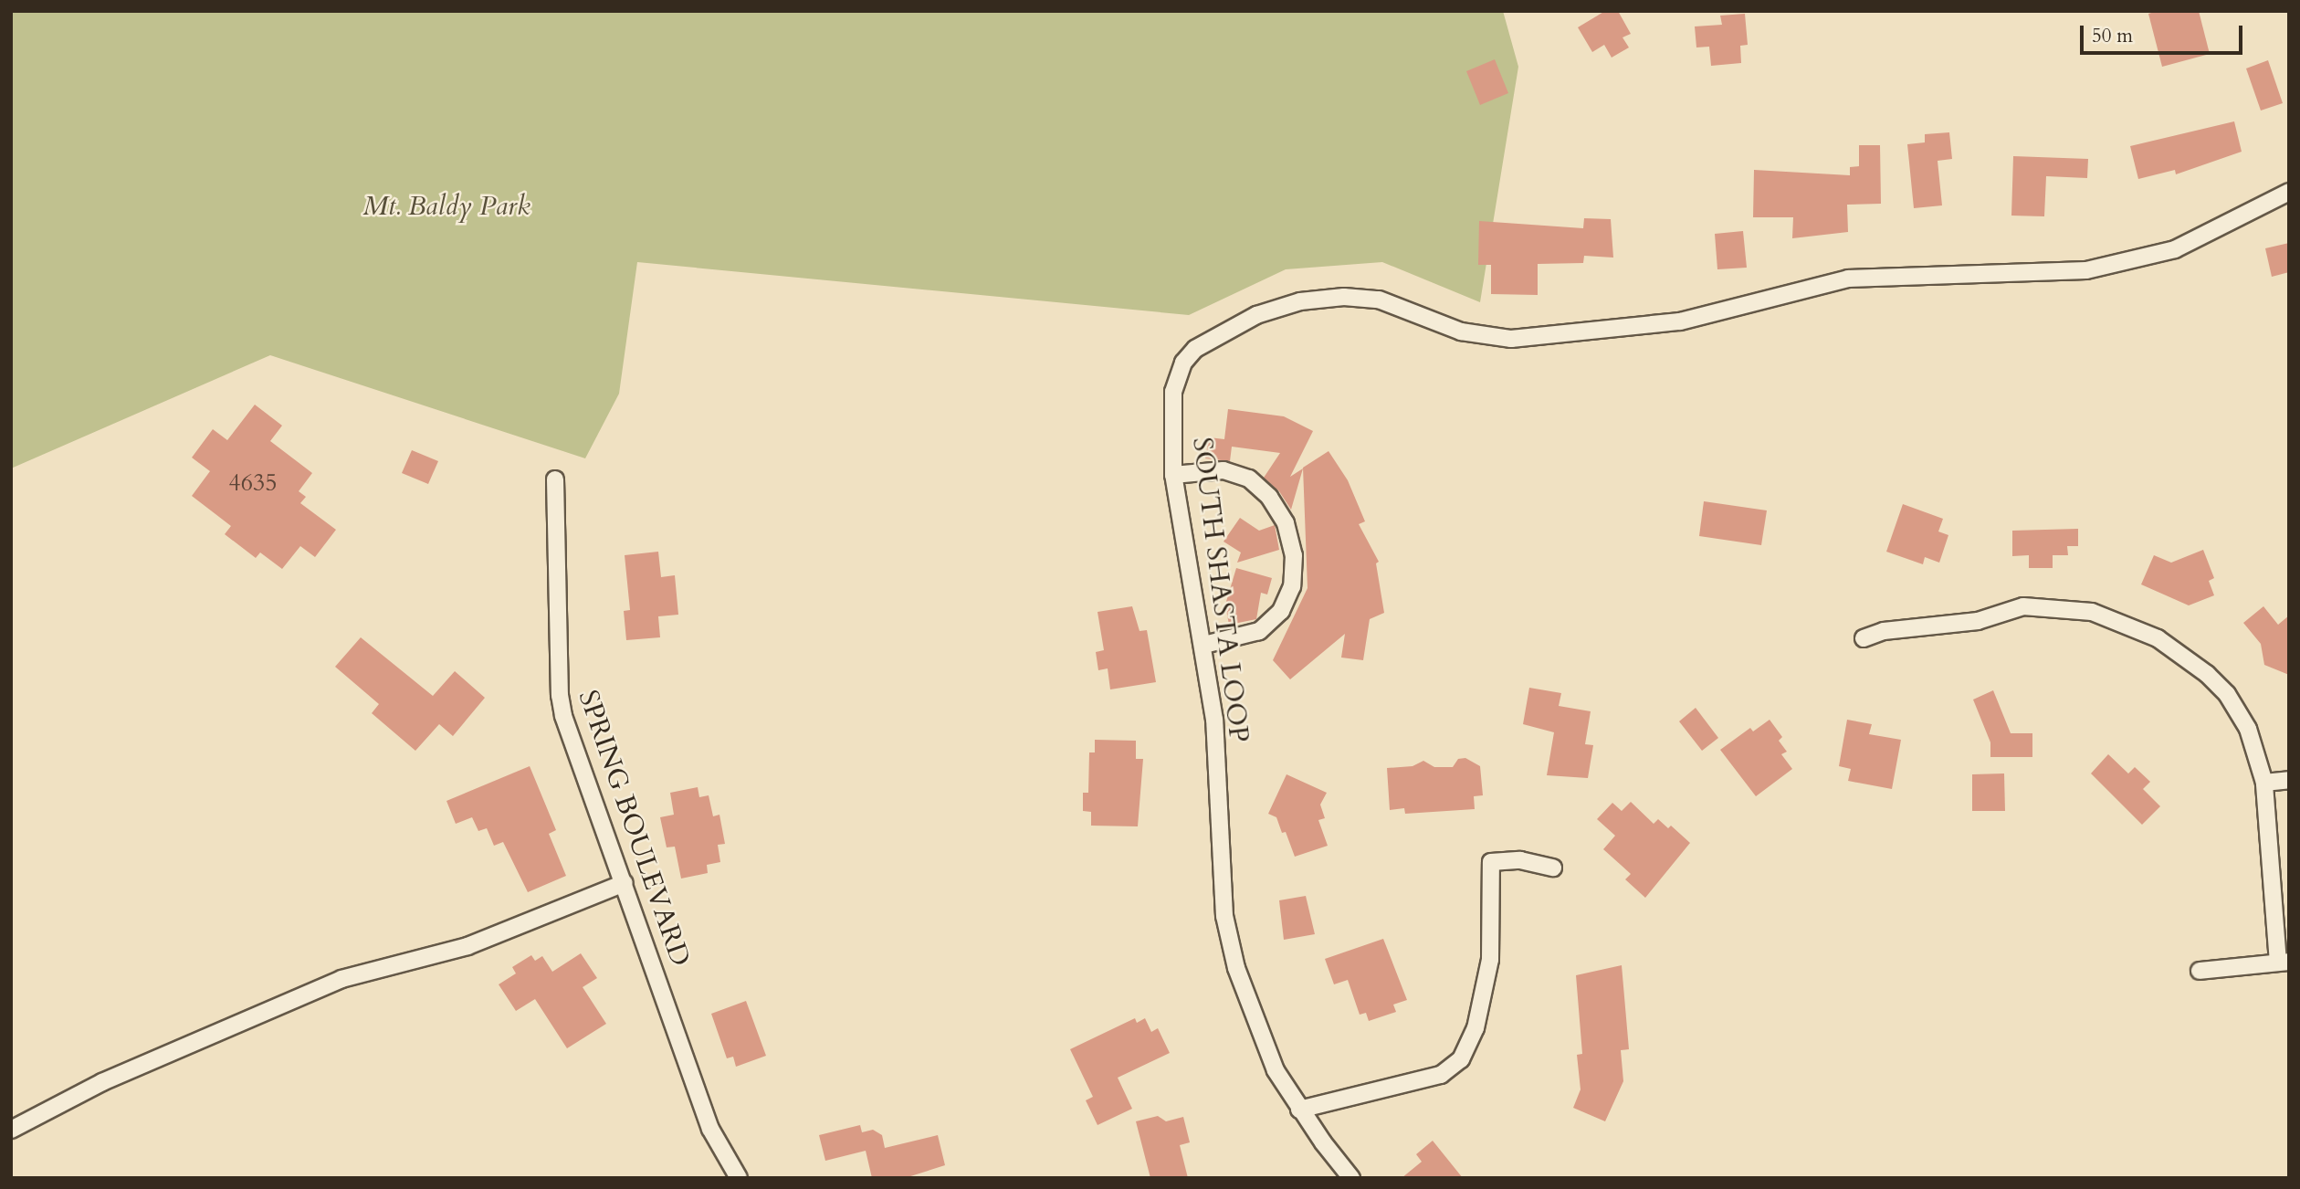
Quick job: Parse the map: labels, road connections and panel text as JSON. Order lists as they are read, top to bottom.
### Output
{
  "streets": {
    "street": ["SOUTH SHASTA LOOP", "SPRING BOULEVARD"]
  },
  "parks": ["Mt. Baldy Park"],
  "house_numbers": ["4635"],
  "scale_bar": "50 m"
}
